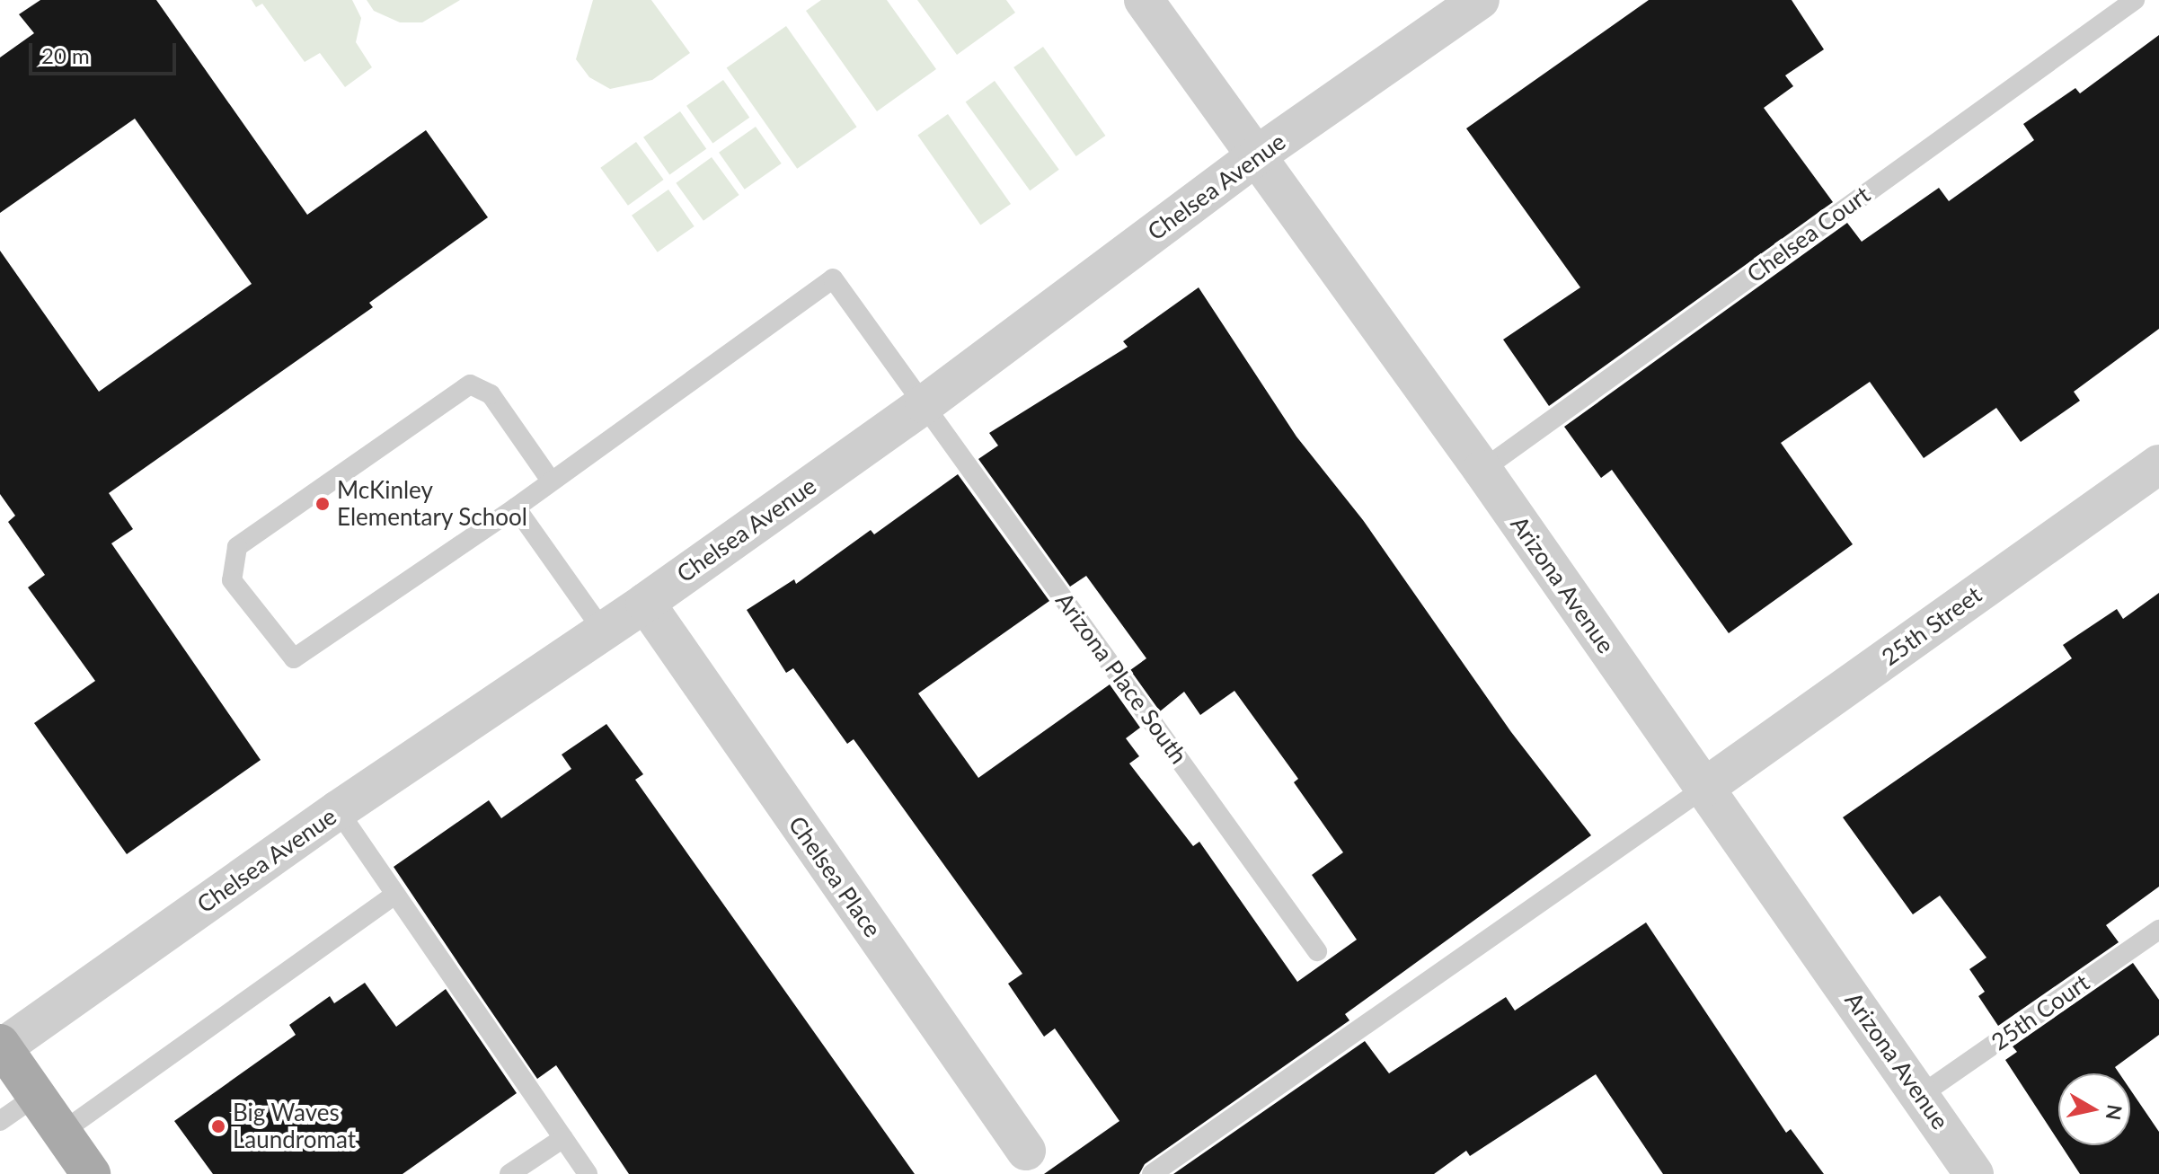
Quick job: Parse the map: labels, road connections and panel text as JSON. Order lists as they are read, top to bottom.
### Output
{
  "streets": {
    "street": [
      "Chelsea Avenue",
      "Arizona Avenue",
      "25th Street",
      "Chelsea Place"
    ],
    "lane": ["Chelsea Court", "Arizona Place South", "25th Court"]
  },
  "crossings": [
    ["Chelsea Avenue", "Arizona Avenue"],
    ["Chelsea Avenue", "Arizona Place South"],
    ["Chelsea Avenue", "Chelsea Place"],
    ["Chelsea Court", "Arizona Avenue"],
    ["Arizona Avenue", "25th Street"],
    ["Arizona Avenue", "25th Court"]
  ],
  "places": ["McKinley Elementary School", "Big Waves Laundromat"],
  "scale_bar": "20 m",
  "north": "right"
}
